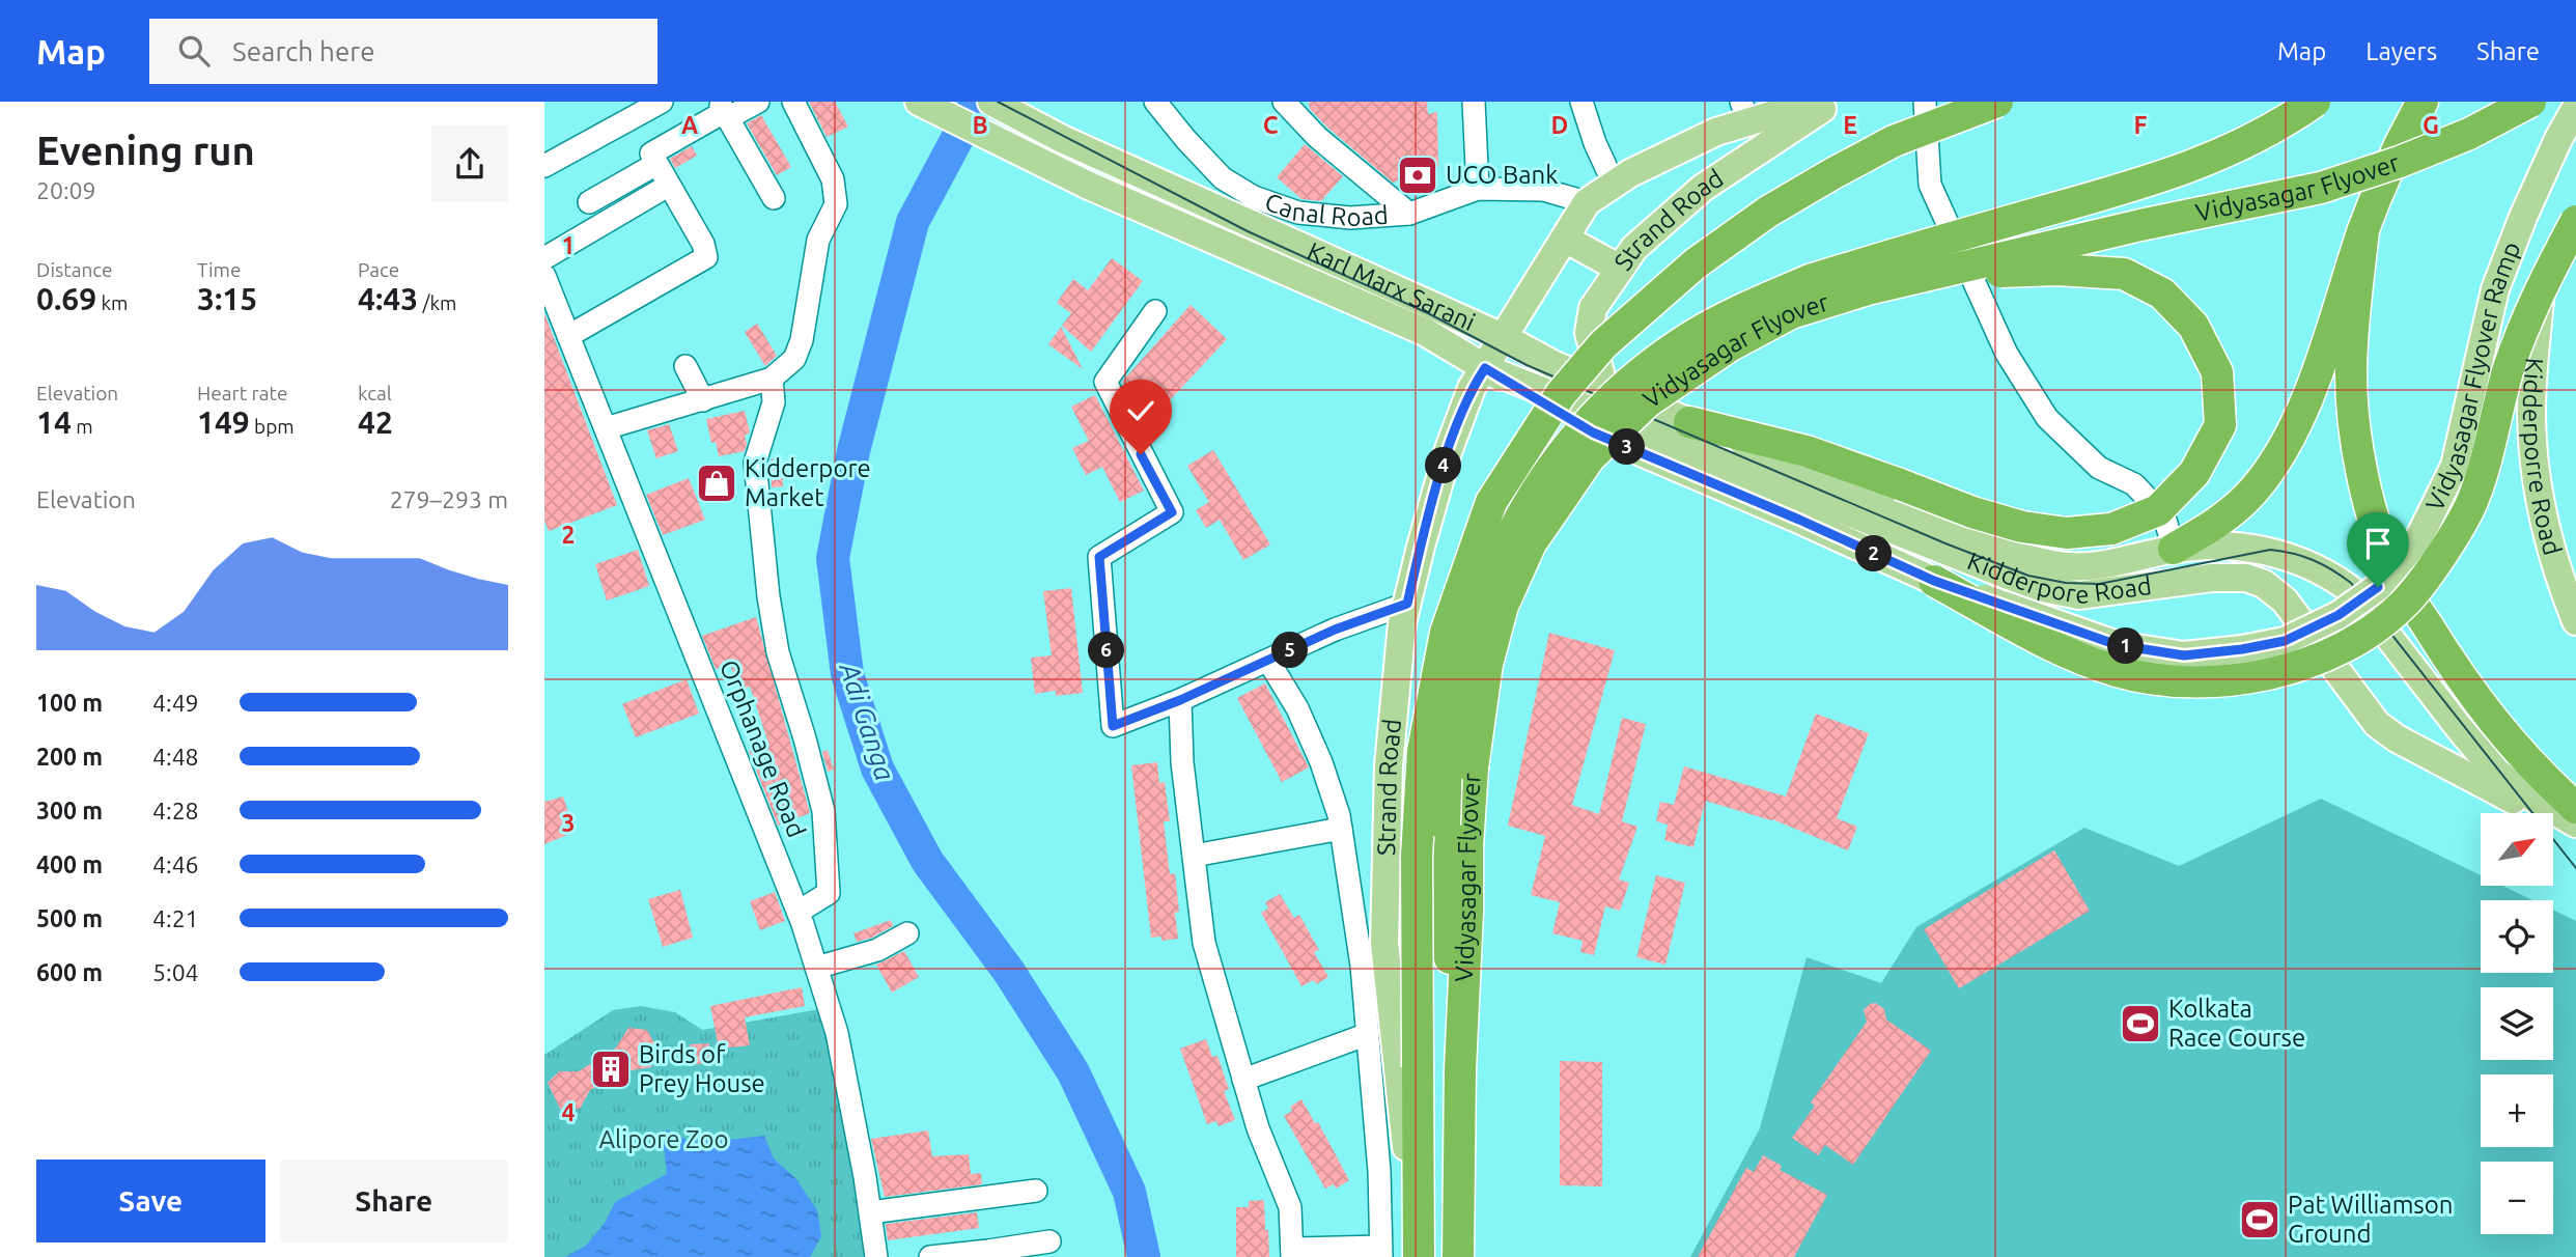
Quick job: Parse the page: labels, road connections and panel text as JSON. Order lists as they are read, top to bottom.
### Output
{
  "streets": {
    "highway": ["Vidyasagar Flyover"],
    "main road": [
      "Strand Road",
      "Karl Marx Sarani",
      "Vidyasagar Flyover Ramp",
      "Kidderporre Road",
      "Kidderpore Road"
    ],
    "street": ["Canal Road", "Orphanage Road"]
  },
  "crossings": [
    ["Vidyasagar Flyover", "Strand Road"],
    ["Canal Road", "Strand Road"],
    ["Strand Road", "Karl Marx Sarani"],
    ["Strand Road", "Vidyasagar Flyover Ramp"],
    ["Strand Road", "Kidderpore Road"],
    ["Karl Marx Sarani", "Kidderpore Road"],
    ["Vidyasagar Flyover Ramp", "Kidderpore Road"]
  ],
  "water": ["Adi Ganga"],
  "parks": ["Alipore Zoo"],
  "places": {
    "bank": ["UCO Bank"],
    "shop": ["Kidderpore Market"],
    "sports": ["Kolkata Race Course", "Pat Williamson Ground"],
    "building": ["Birds of Prey House"]
  },
  "north": "top right",
  "page": {
    "header": "Map",
    "search": "Search here",
    "nav": ["Map", "Layers", "Share"],
    "heading": ["Evening run", "20:09"],
    "stats": [
      ["Distance", "0.69 km"],
      ["Time", "3:15"],
      ["Pace", "4:43 /km"],
      ["Elevation", "14 m"],
      ["Heart rate", "149 bpm"],
      ["kcal", "42"]
    ],
    "pins": [
      "3",
      "4",
      "2",
      "1",
      "5",
      "6"
    ],
    "chart": ["Elevation", "279–293 m"],
    "list": [
      {
        "name": "100 m",
        "note": "4:49"
      },
      {
        "name": "200 m",
        "note": "4:48"
      },
      {
        "name": "300 m",
        "note": "4:28"
      },
      {
        "name": "400 m",
        "note": "4:46"
      },
      {
        "name": "500 m",
        "note": "4:21"
      },
      {
        "name": "600 m",
        "note": "5:04"
      }
    ],
    "map_buttons": ["+", "−"],
    "buttons": ["Save", "Share"]
  },
  "grid": {
    "columns": [
      "A",
      "B",
      "C",
      "D",
      "E",
      "F",
      "G"
    ],
    "rows": [
      "1",
      "2",
      "3",
      "4"
    ]
  }
}
